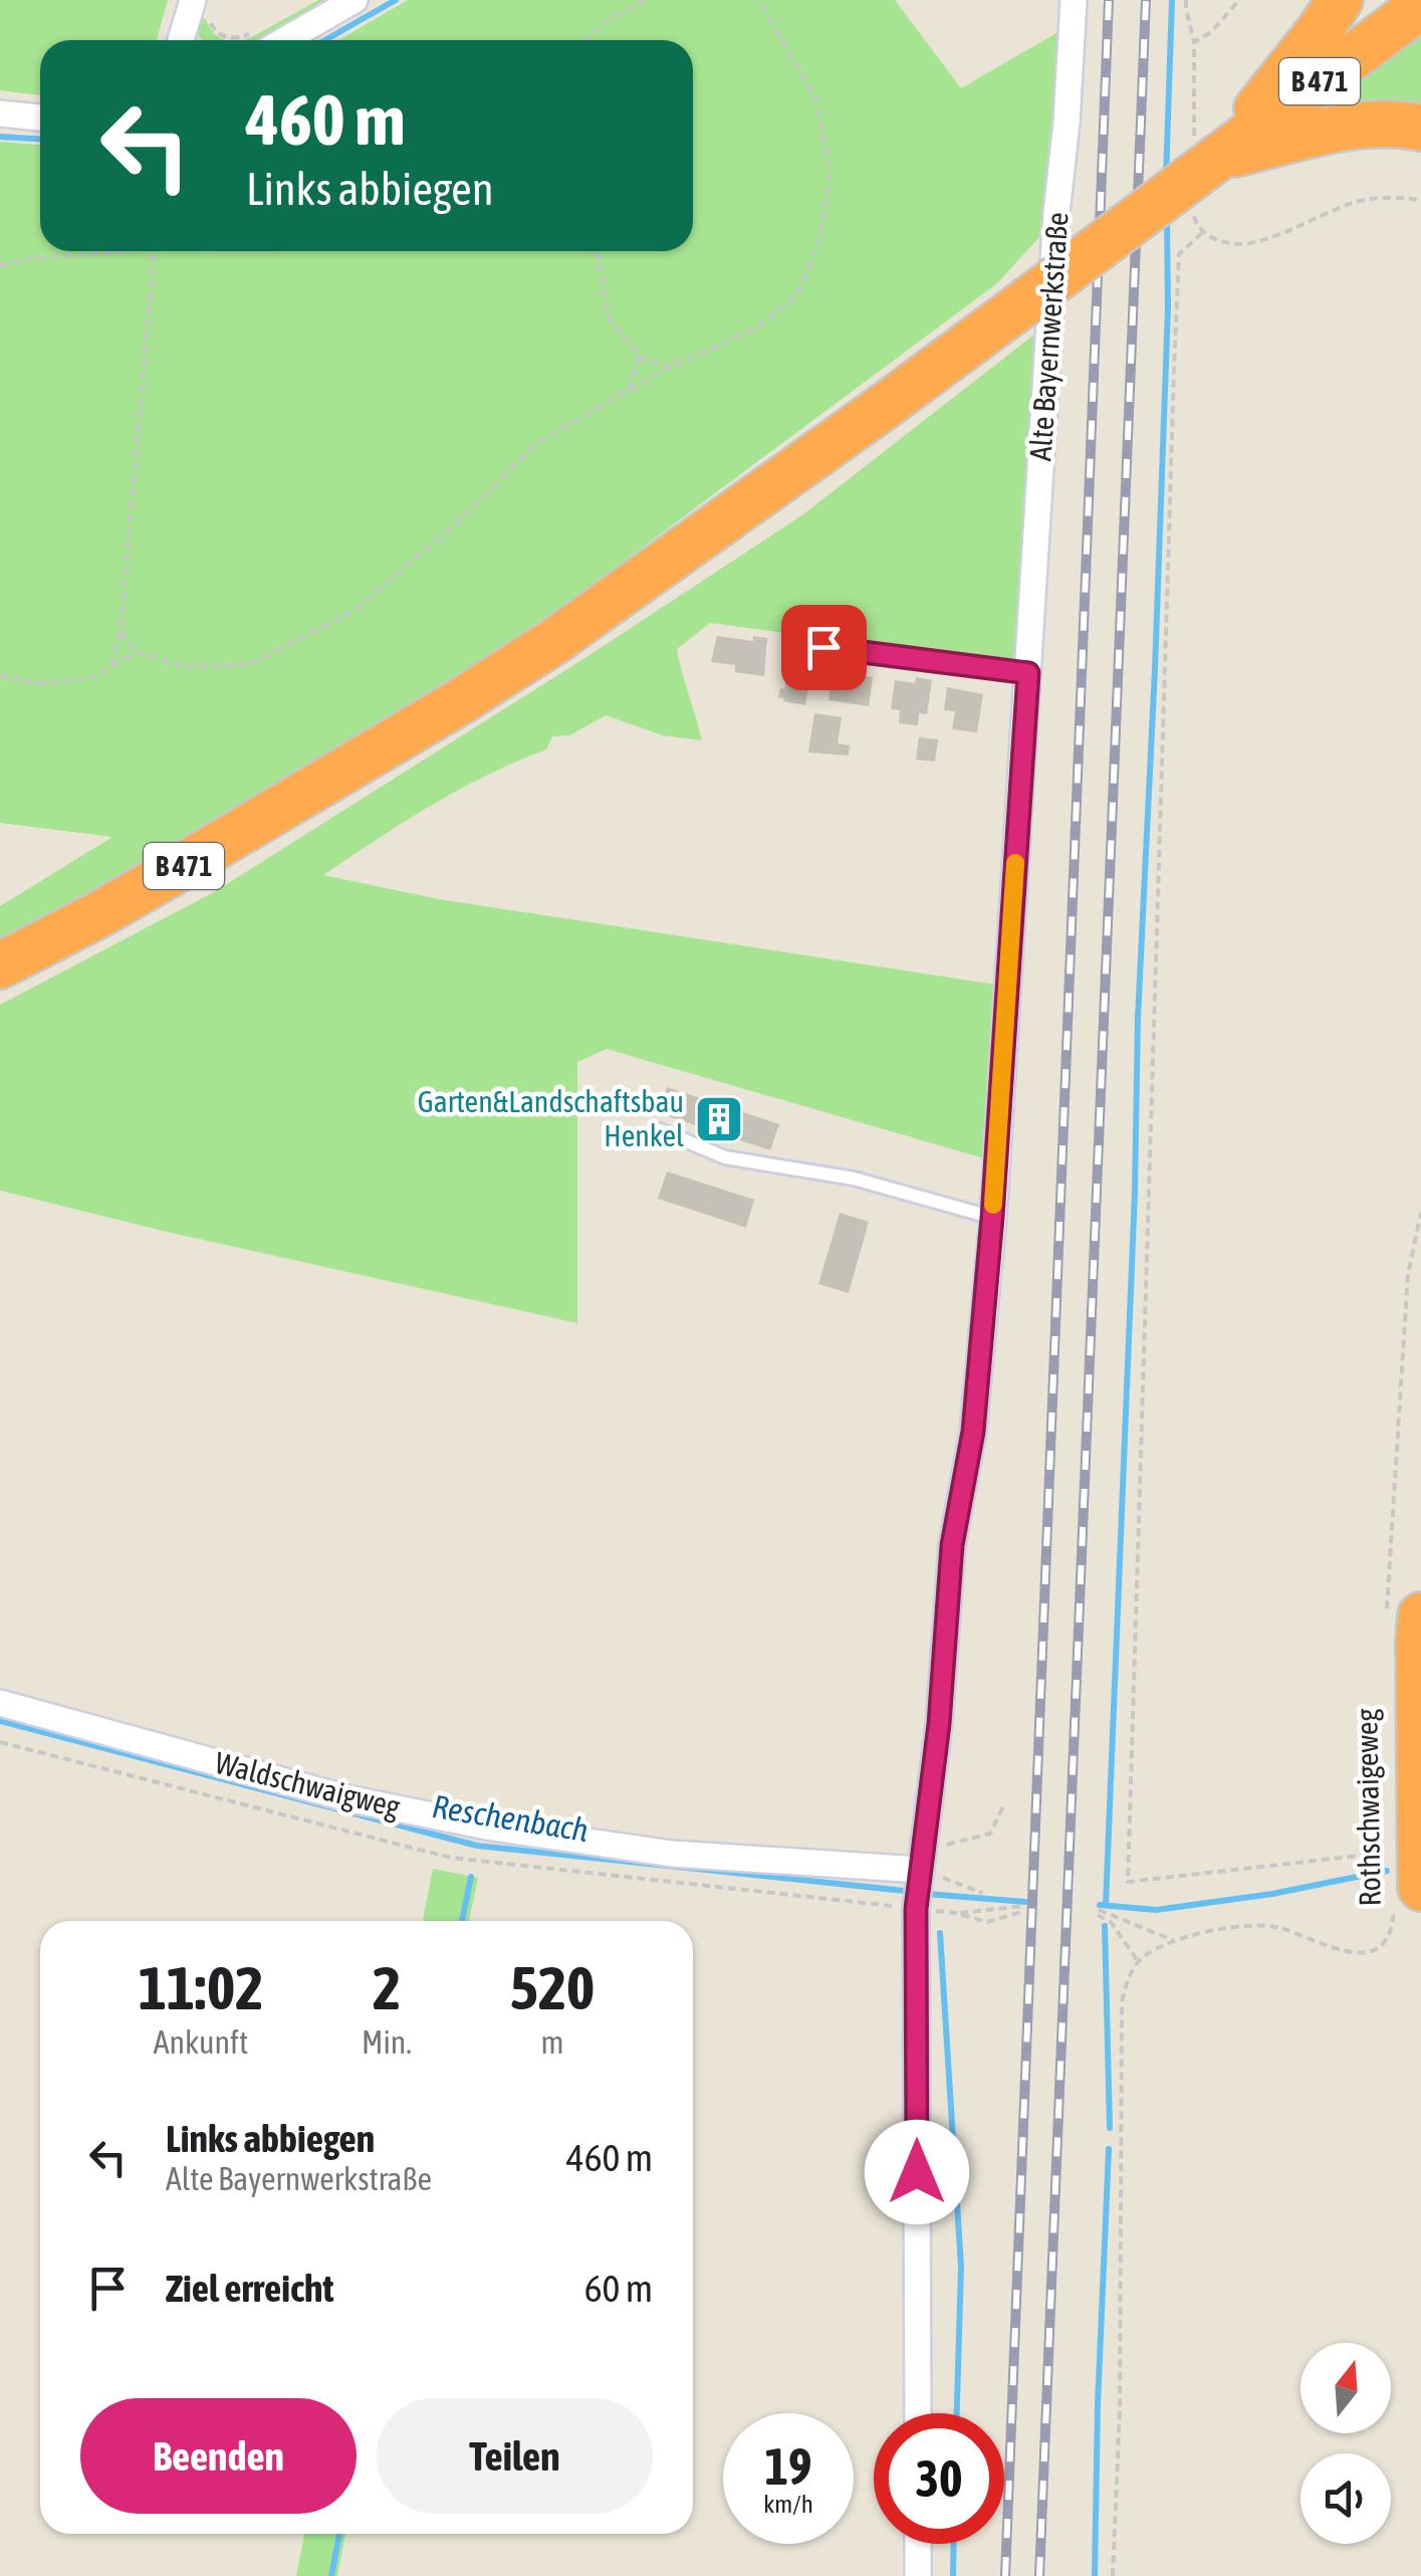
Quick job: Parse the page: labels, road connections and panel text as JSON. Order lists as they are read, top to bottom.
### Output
{
  "streets": {
    "highway": ["B 471"],
    "street": ["Alte Bayernwerkstraße", "Waldschwaigweg"],
    "path": ["Rothschwaigeweg"]
  },
  "crossings": [
    ["Alte Bayernwerkstraße", "Waldschwaigweg"]
  ],
  "water": ["Reschenbach"],
  "places": {
    "building": ["Garten&Landschaftsbau Henkel"]
  },
  "north": "top",
  "page": {
    "turn": ["460 m", "Links abbiegen"],
    "eta": [
      "11:02",
      "Ankunft",
      "2",
      "Min.",
      "520",
      "m"
    ],
    "list": [
      {
        "name": "Links abbiegen",
        "note": "Alte Bayernwerkstraße",
        "value": "460 m"
      },
      {
        "name": "Ziel erreicht",
        "value": "60 m"
      }
    ],
    "buttons": ["Beenden", "Teilen"],
    "speed": "19 km/h",
    "limit": "30"
  }
}
